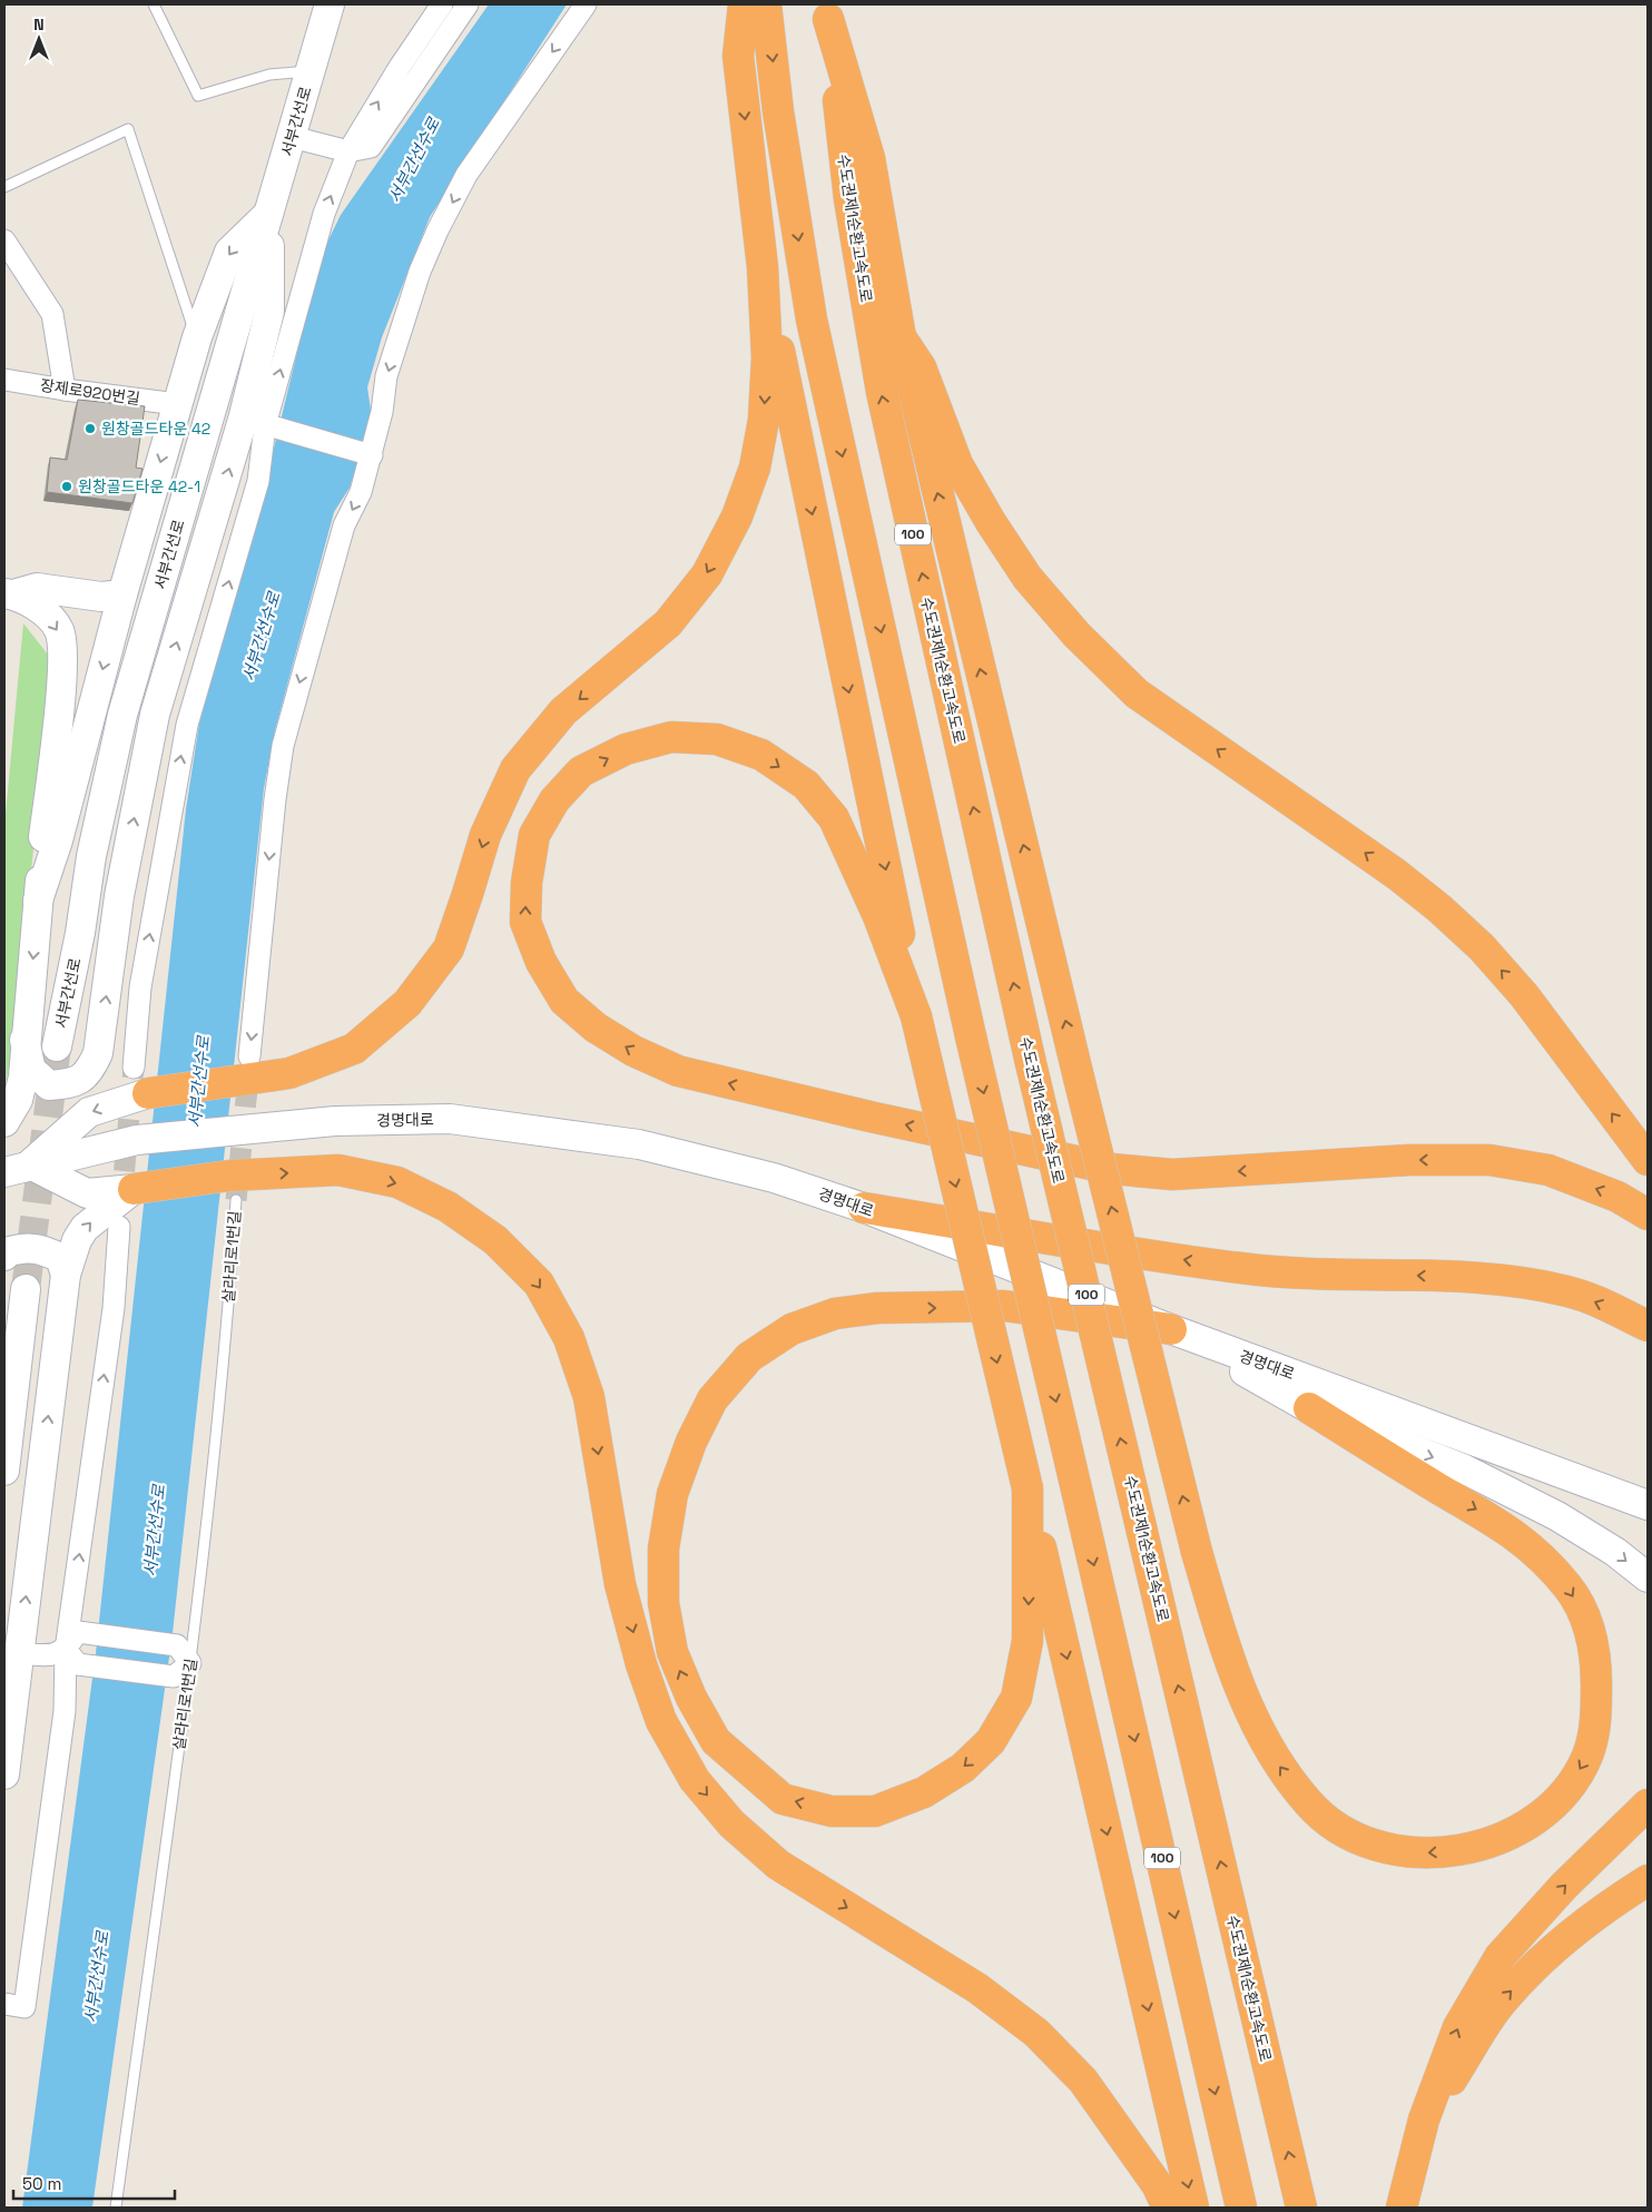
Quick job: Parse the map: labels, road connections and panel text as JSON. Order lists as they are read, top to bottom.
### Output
{
  "streets": {
    "highway": ["수도권제1순환고속도로", "100"],
    "street": ["서부간선로", "장제로920번길", "경명대로"],
    "lane": ["살라리로1번길"]
  },
  "water": ["서부간선수로"],
  "places": ["원창골드타운 42", "원창골드타운 42-1"],
  "scale_bar": "50 m",
  "north": "top"
}
